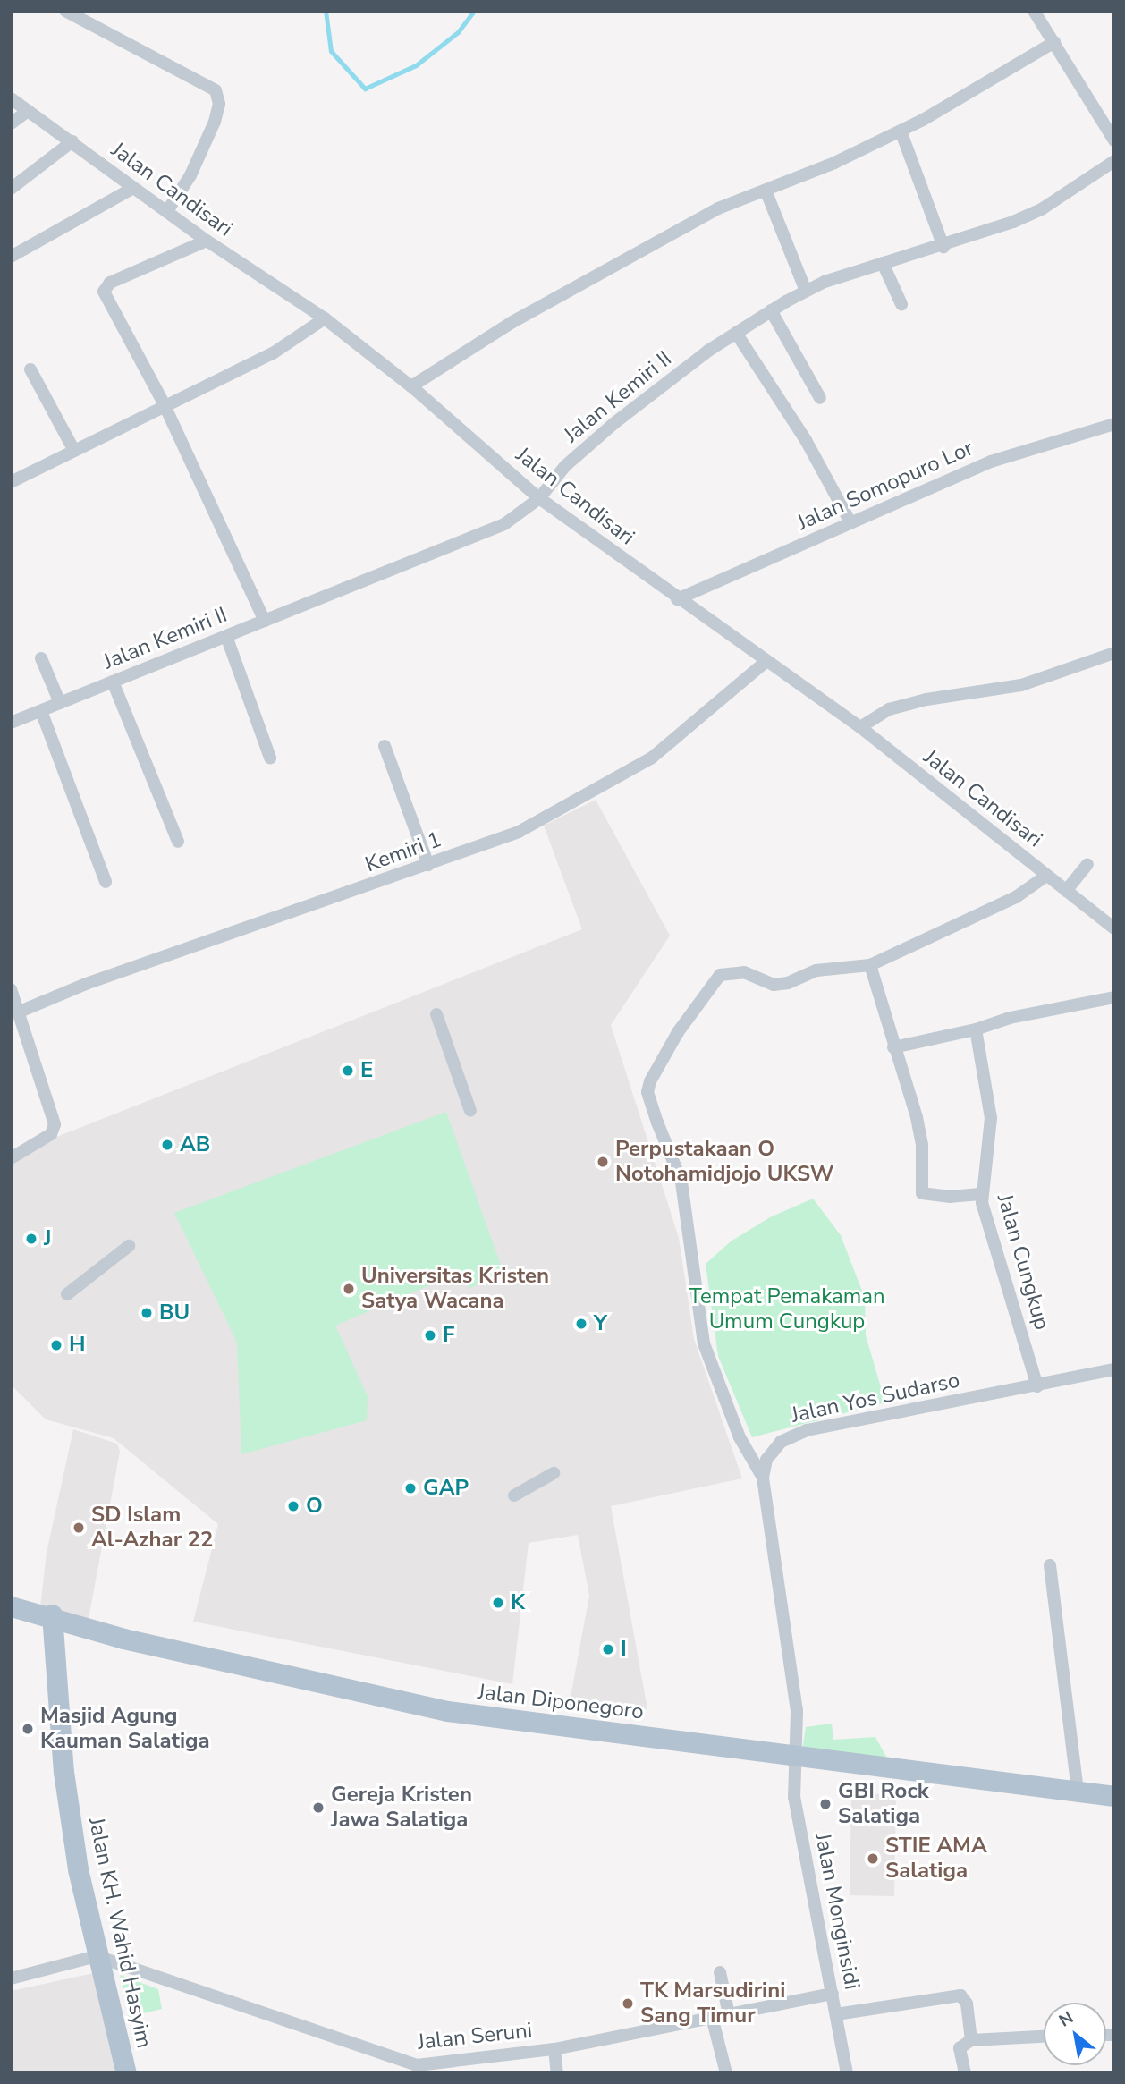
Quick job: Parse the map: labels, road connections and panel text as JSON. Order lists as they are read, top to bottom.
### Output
{
  "streets": {
    "main road": ["Jalan Diponegoro", "Jalan KH. Wahid Hasyim"],
    "street": [
      "Jalan Candisari",
      "Jalan Kemiri II",
      "Jalan Somopuro Lor",
      "Kemiri 1",
      "Jalan Cungkup",
      "Jalan Yos Sudarso",
      "Jalan Monginsidi",
      "Jalan Seruni"
    ]
  },
  "crossings": [
    ["Jalan Candisari", "Jalan Kemiri II"],
    ["Jalan Candisari", "Jalan Somopuro Lor"],
    ["Jalan Candisari", "Kemiri 1"],
    ["Jalan Cungkup", "Jalan Yos Sudarso"],
    ["Jalan Yos Sudarso", "Jalan Diponegoro"],
    ["Jalan Yos Sudarso", "Jalan Monginsidi"],
    ["Jalan Diponegoro", "Jalan Monginsidi"],
    ["Jalan Diponegoro", "Jalan KH. Wahid Hasyim"],
    ["Jalan Monginsidi", "Jalan Seruni"],
    ["Jalan KH. Wahid Hasyim", "Jalan Seruni"]
  ],
  "parks": ["Tempat Pemakaman Umum Cungkup"],
  "places": [
    "E",
    "AB",
    "Perpustakaan O Notohamidjojo UKSW",
    "J",
    "Universitas Kristen Satya Wacana",
    "BU",
    "Y",
    "F",
    "H",
    "GAP",
    "O",
    "SD Islam Al-Azhar 22",
    "K",
    "I",
    "Masjid Agung Kauman Salatiga",
    "GBI Rock Salatiga",
    "Gereja Kristen Jawa Salatiga",
    "STIE AMA Salatiga",
    "TK Marsudirini Sang Timur"
  ],
  "north": "top left"
}
